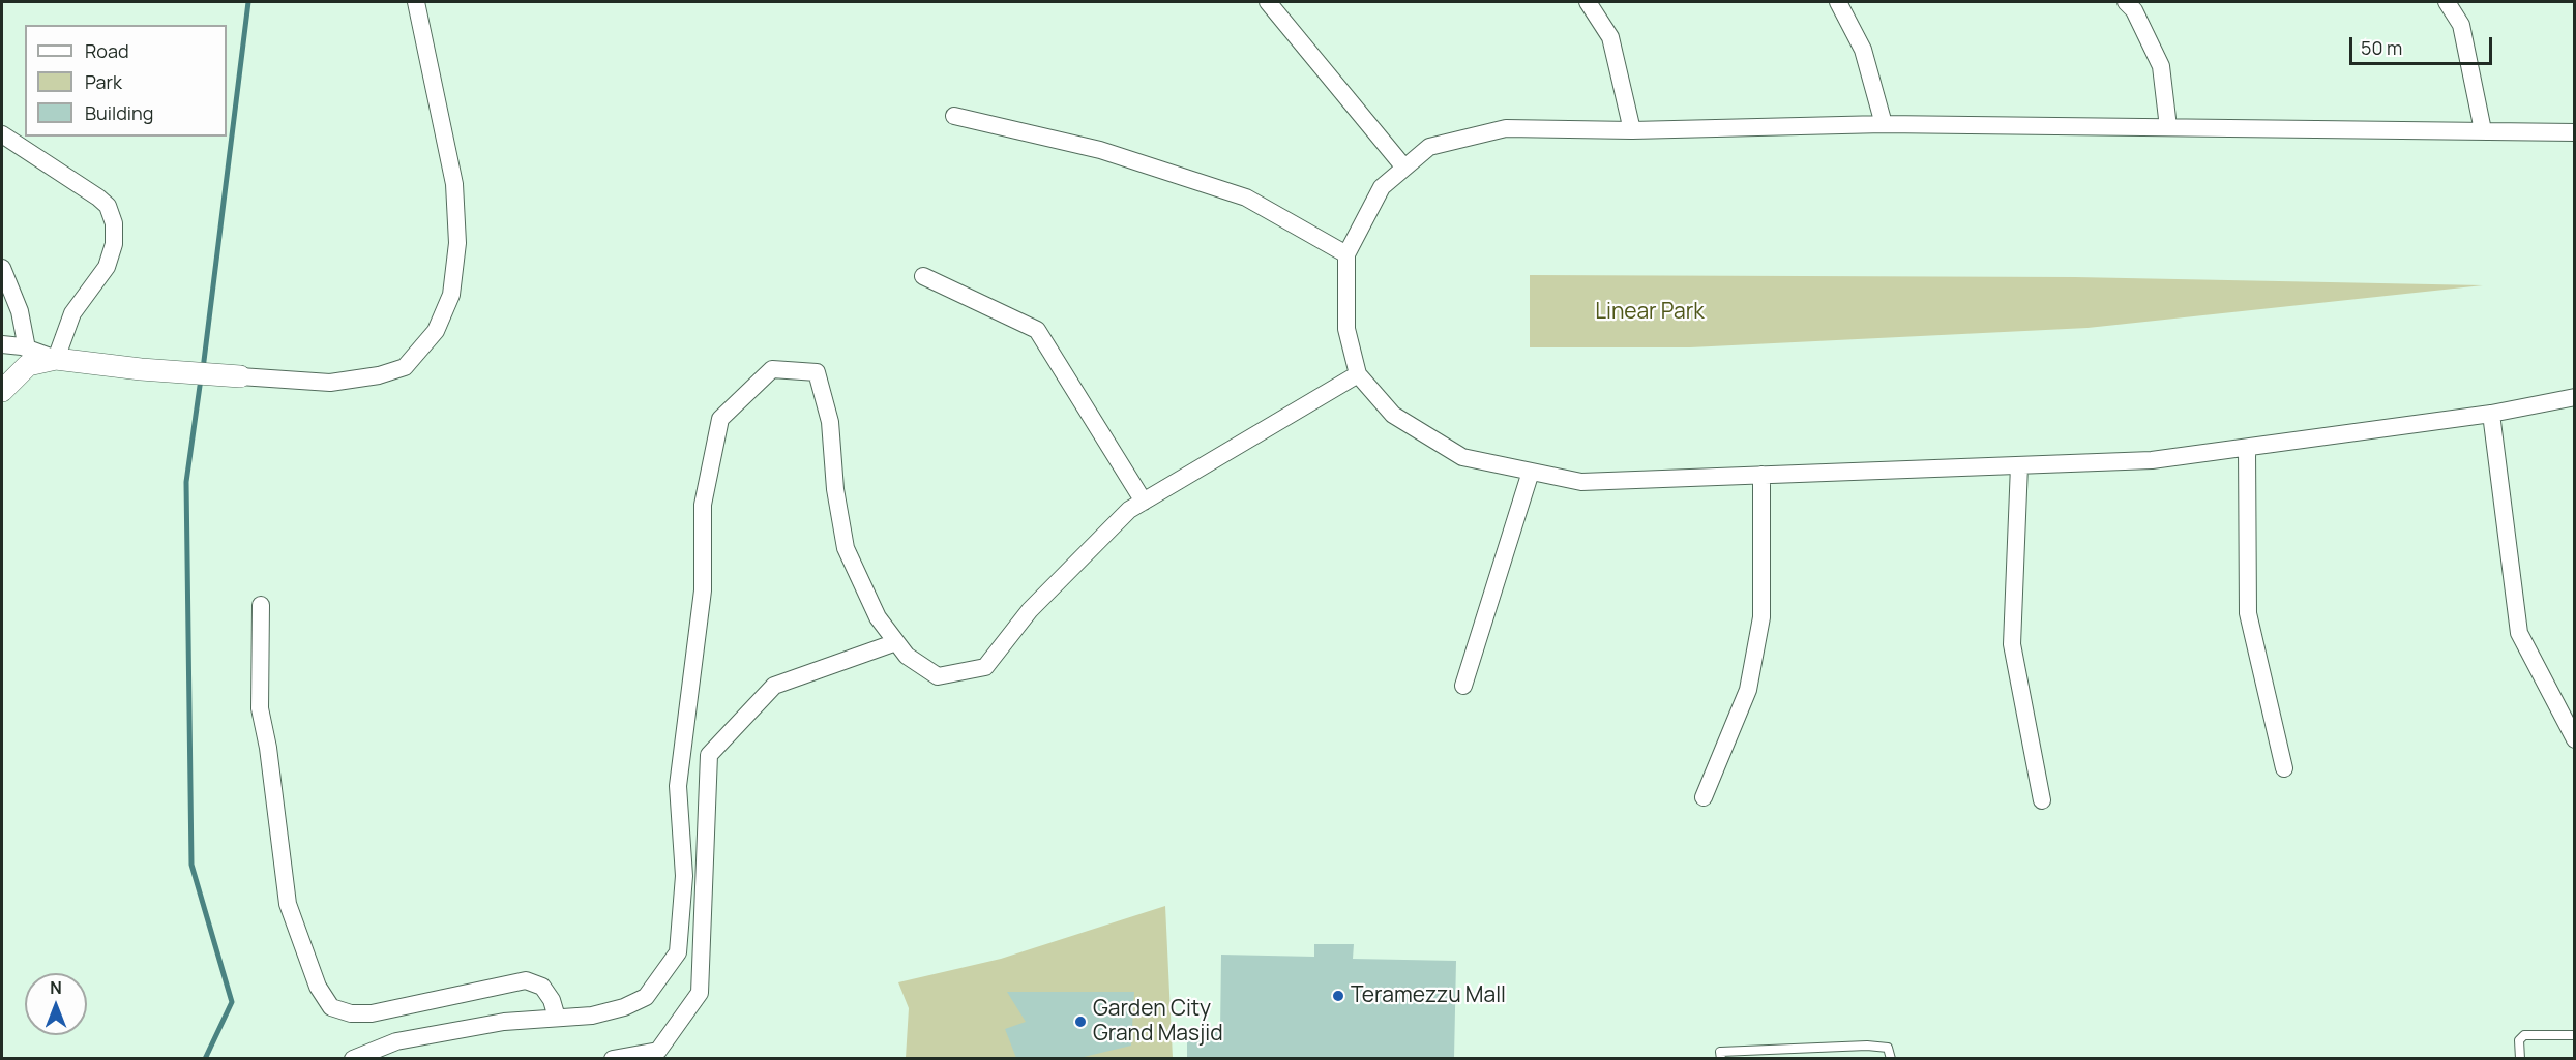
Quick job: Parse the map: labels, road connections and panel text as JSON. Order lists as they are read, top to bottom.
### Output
{
  "parks": ["Linear Park"],
  "places": ["Teramezzu Mall", "Garden City Grand Masjid"],
  "legend": ["Road", "Park", "Building"],
  "scale_bar": "50 m",
  "north": "top"
}
